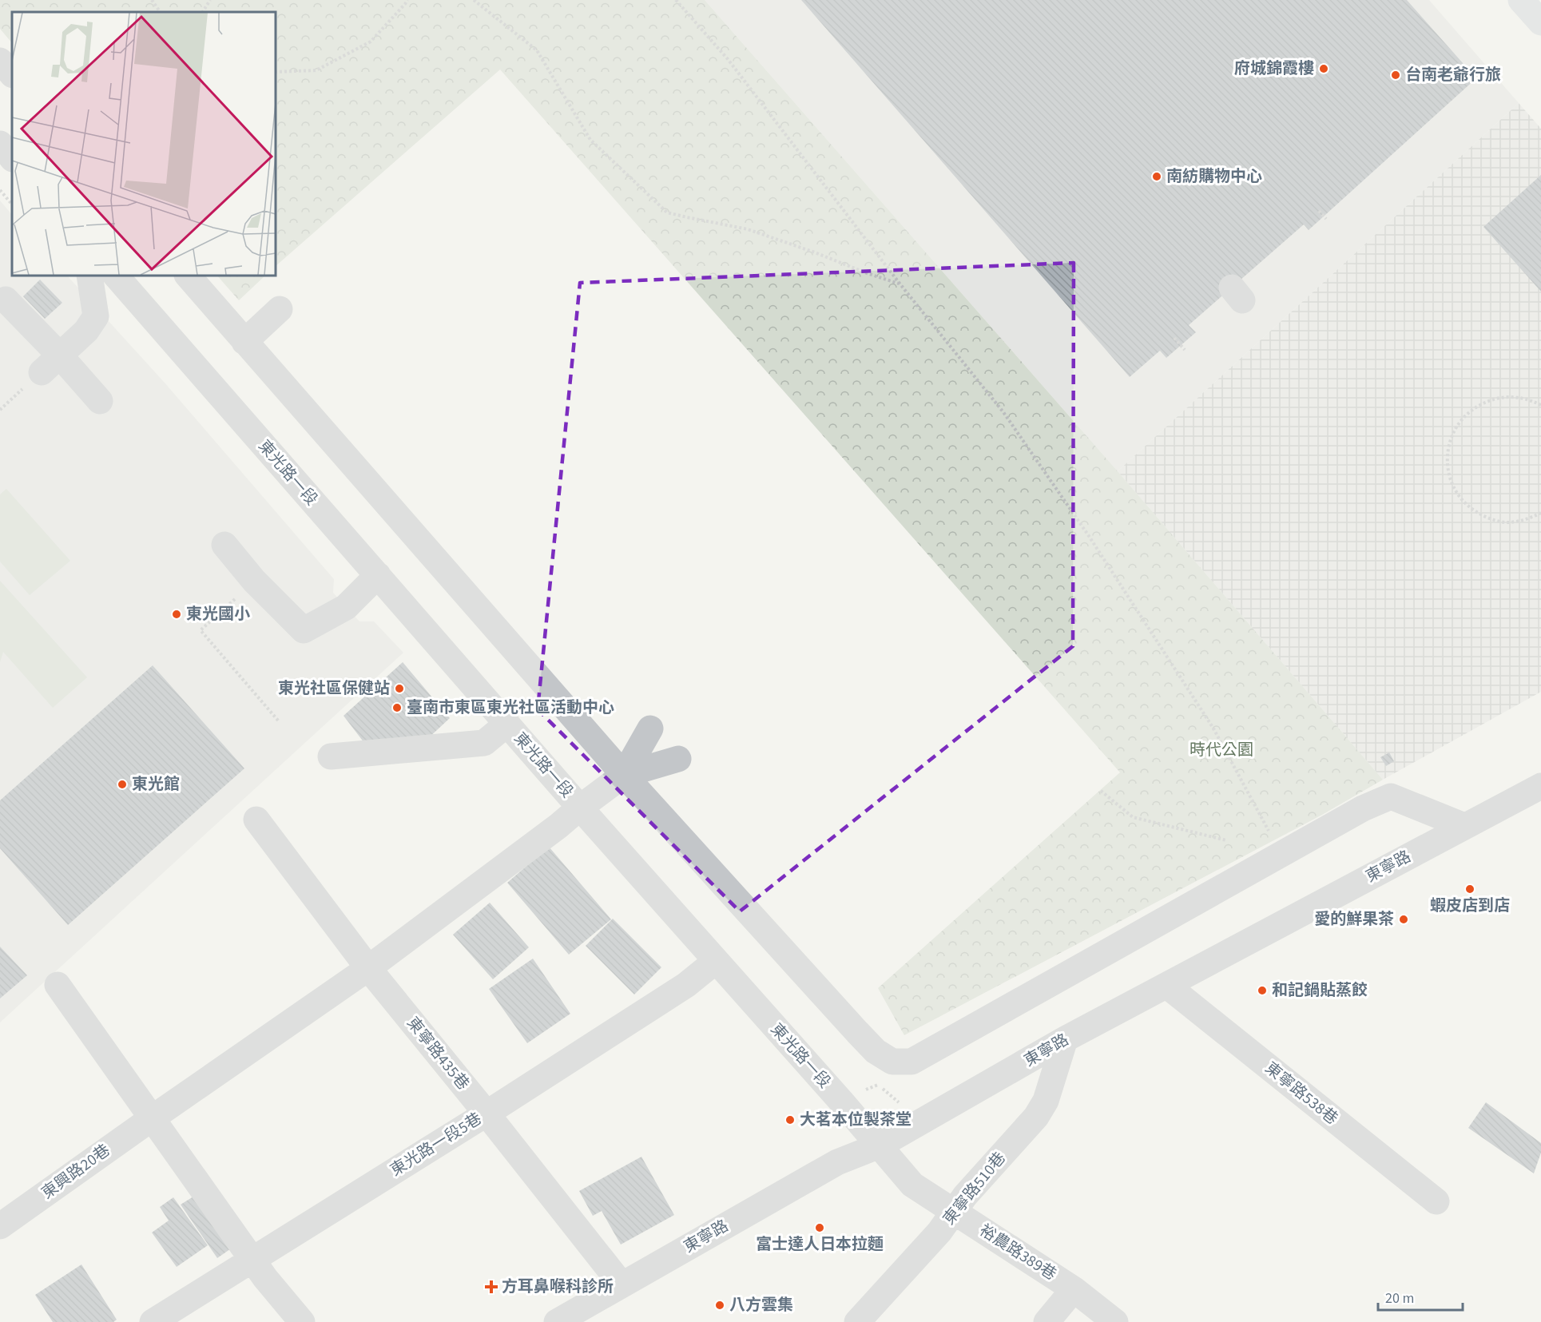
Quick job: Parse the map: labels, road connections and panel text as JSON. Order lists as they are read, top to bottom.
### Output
{
  "streets": {
    "street": [
      "東光路一段",
      "東寧路",
      "東寧路435巷",
      "東寧路538巷",
      "東光路一段5巷",
      "東興路20巷",
      "東寧路510巷",
      "裕農路389巷"
    ]
  },
  "crossings": [
    ["東光路一段", "東寧路"],
    ["東光路一段", "東光路一段5巷"],
    ["東光路一段", "東興路20巷"],
    ["東光路一段", "裕農路389巷"],
    ["東寧路", "東寧路435巷"],
    ["東寧路", "東寧路538巷"],
    ["東寧路", "東寧路510巷"],
    ["東寧路", "裕農路389巷"],
    ["東寧路435巷", "東光路一段5巷"],
    ["東寧路435巷", "東興路20巷"],
    ["東寧路510巷", "裕農路389巷"]
  ],
  "parks": ["時代公園"],
  "places": {
    "other": [
      "府城錦霞樓",
      "台南老爺行旅",
      "南紡購物中心",
      "東光國小",
      "東光社區保健站",
      "臺南市東區東光社區活動中心",
      "東光館",
      "蝦皮店到店",
      "愛的鮮果茶",
      "和記鍋貼蒸餃",
      "大茗本位製茶堂",
      "富士達人日本拉麵",
      "八方雲集"
    ],
    "health": ["方耳鼻喉科診所"]
  },
  "scale_bar": "20 m"
}
